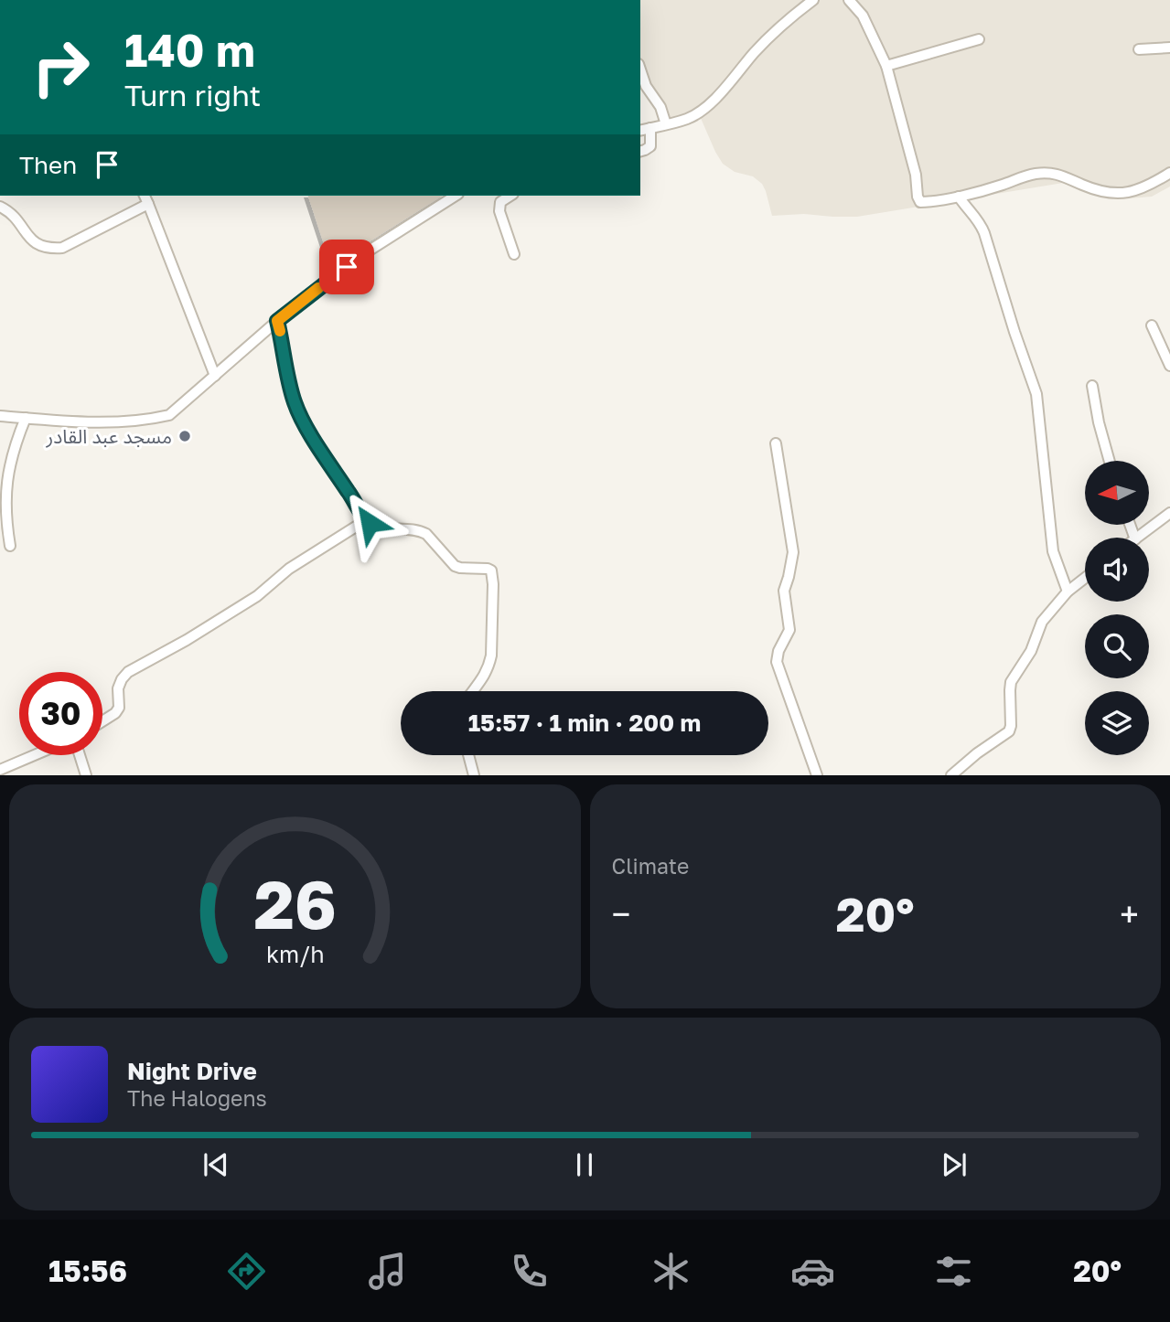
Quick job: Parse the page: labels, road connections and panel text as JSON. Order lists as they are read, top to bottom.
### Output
{
  "places": ["مسجد عبد القادر"],
  "north": "left",
  "page": {
    "turn": ["140 m", "Turn right"],
    "then": "Then",
    "limit": "30",
    "trip": "15:57 · 1 min · 200 m",
    "tile": "Climate",
    "heat": ["−", "20°", "+"],
    "song": ["Night Drive", "The Halogens"],
    "tabs": ["15:56", "20°"],
    "gauge": ["26", "km/h"]
  }
}
